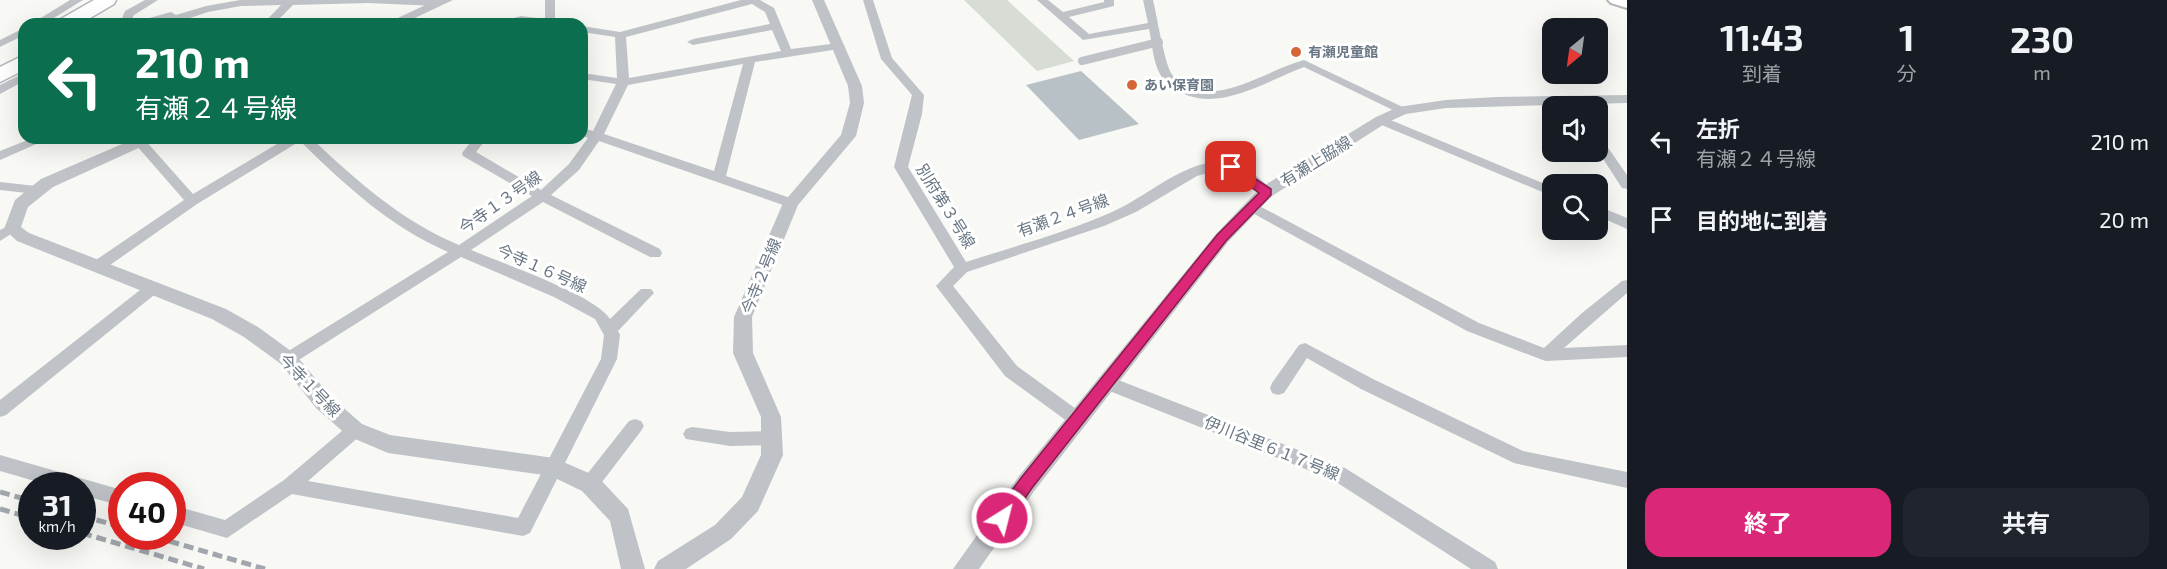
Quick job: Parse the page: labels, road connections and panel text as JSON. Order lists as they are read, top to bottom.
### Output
{
  "streets": {
    "street": [
      "有瀬上脇線",
      "今寺１３号線",
      "別府第３号線",
      "有瀬２４号線",
      "今寺１６号線",
      "今寺２号線",
      "今寺１号線",
      "伊川谷里６１７号線"
    ]
  },
  "crossings": [
    ["有瀬上脇線", "別府第３号線"],
    ["有瀬上脇線", "有瀬２４号線"],
    ["有瀬上脇線", "伊川谷里６１７号線"],
    ["今寺１３号線", "今寺１６号線"],
    ["今寺１３号線", "今寺１号線"],
    ["別府第３号線", "有瀬２４号線"]
  ],
  "places": ["有瀬児童館", "あい保育園"],
  "north": "bottom left",
  "page": {
    "eta": [
      "11:43",
      "到着",
      "1",
      "分",
      "230",
      "m"
    ],
    "turn": ["210 m", "有瀬２４号線"],
    "list": [
      {
        "name": "左折",
        "note": "有瀬２４号線",
        "value": "210 m"
      },
      {
        "name": "目的地に到着",
        "value": "20 m"
      }
    ],
    "speed": "31 km/h",
    "limit": "40",
    "buttons": ["終了", "共有"]
  }
}
